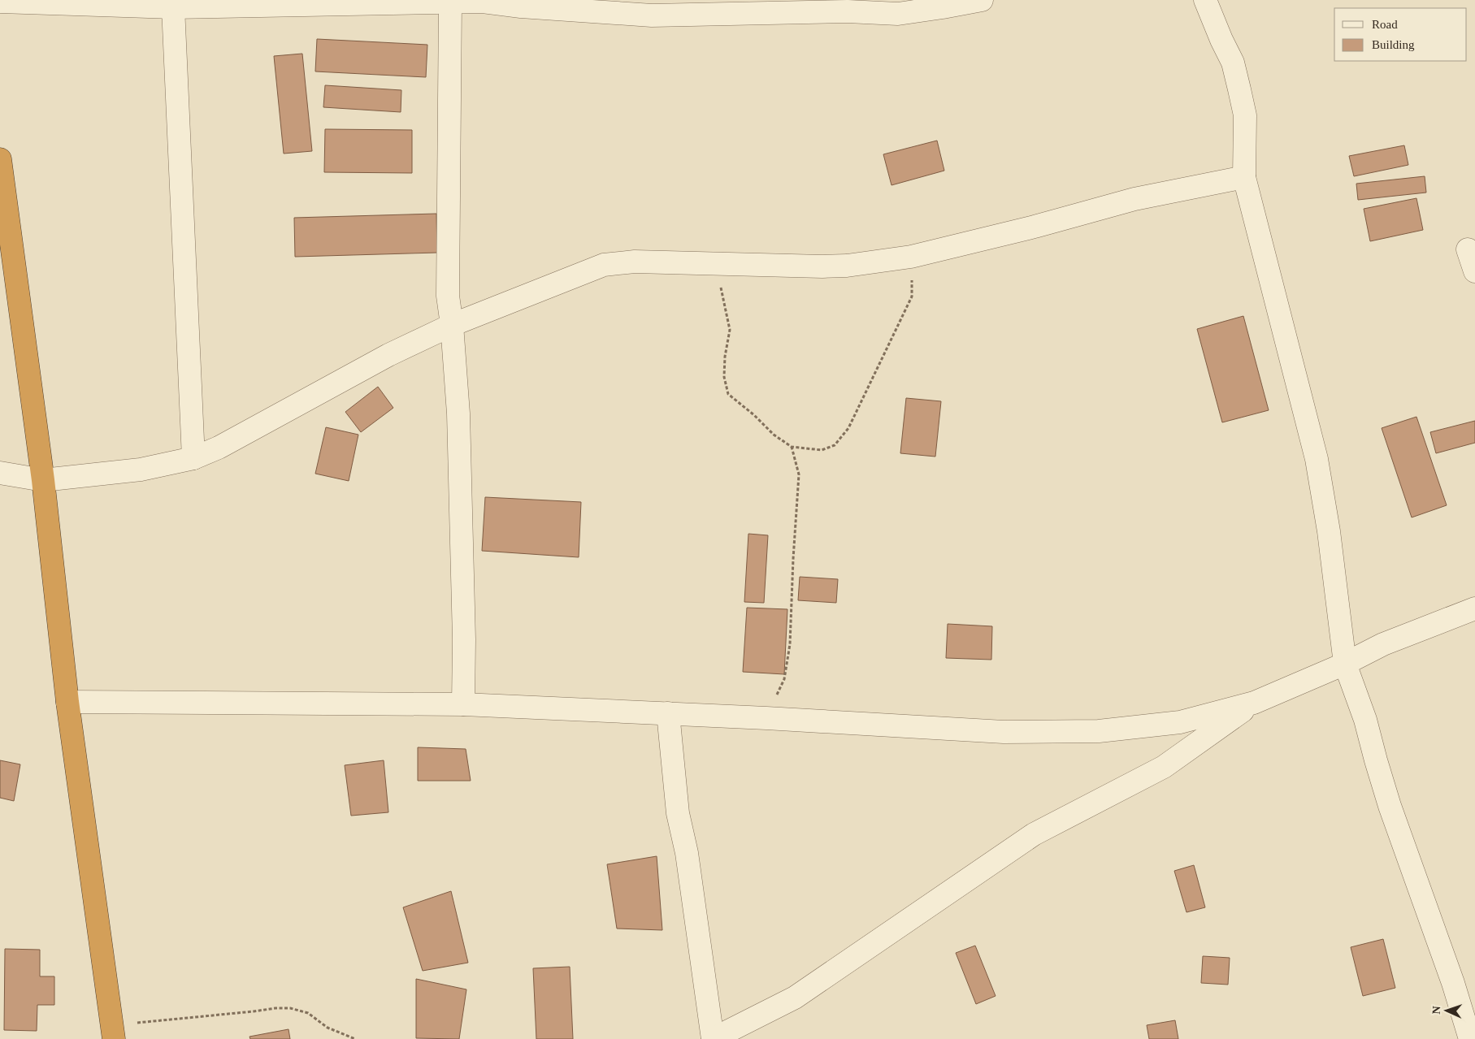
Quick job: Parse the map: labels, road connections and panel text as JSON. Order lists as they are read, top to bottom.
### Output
{
  "legend": ["Road", "Building"],
  "north": "left"
}
